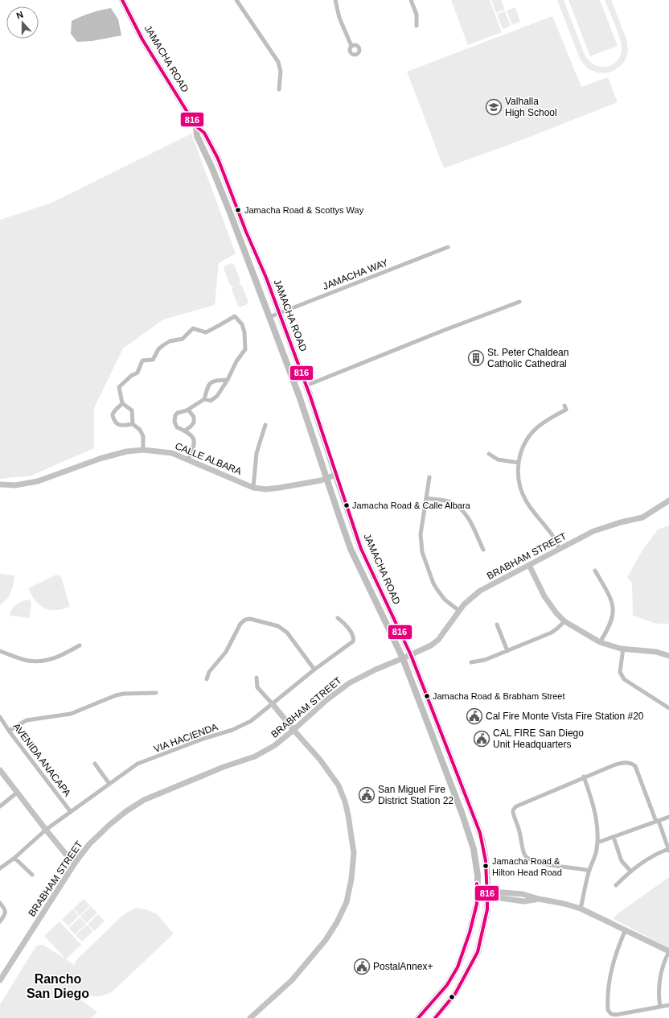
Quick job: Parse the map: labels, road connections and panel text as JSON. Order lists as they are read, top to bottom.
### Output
{
  "streets": {
    "main road": ["JAMACHA ROAD"],
    "street": [
      "JAMACHA WAY",
      "CALLE ALBARA",
      "BRABHAM STREET",
      "VIA HACIENDA",
      "AVENIDA ANACAPA"
    ]
  },
  "crossings": [
    ["JAMACHA ROAD", "JAMACHA WAY"],
    ["JAMACHA ROAD", "CALLE ALBARA"],
    ["JAMACHA ROAD", "BRABHAM STREET"],
    ["VIA HACIENDA", "AVENIDA ANACAPA"]
  ],
  "districts": ["Rancho San Diego"],
  "places": {
    "school or university": ["Valhalla High School"],
    "other": [
      "Jamacha Road & Scottys Way",
      "Jamacha Road & Calle Albara",
      "Jamacha Road & Brabham Street",
      "Jamacha Road & Hilton Head Road"
    ],
    "building": ["St. Peter Chaldean Catholic Cathedral"],
    "public building": [
      "Cal Fire Monte Vista Fire Station #20",
      "CAL FIRE San Diego Unit Headquarters",
      "San Miguel Fire District Station 22",
      "PostalAnnex+"
    ]
  },
  "lines": ["transit line 816"],
  "north": "top"
}
